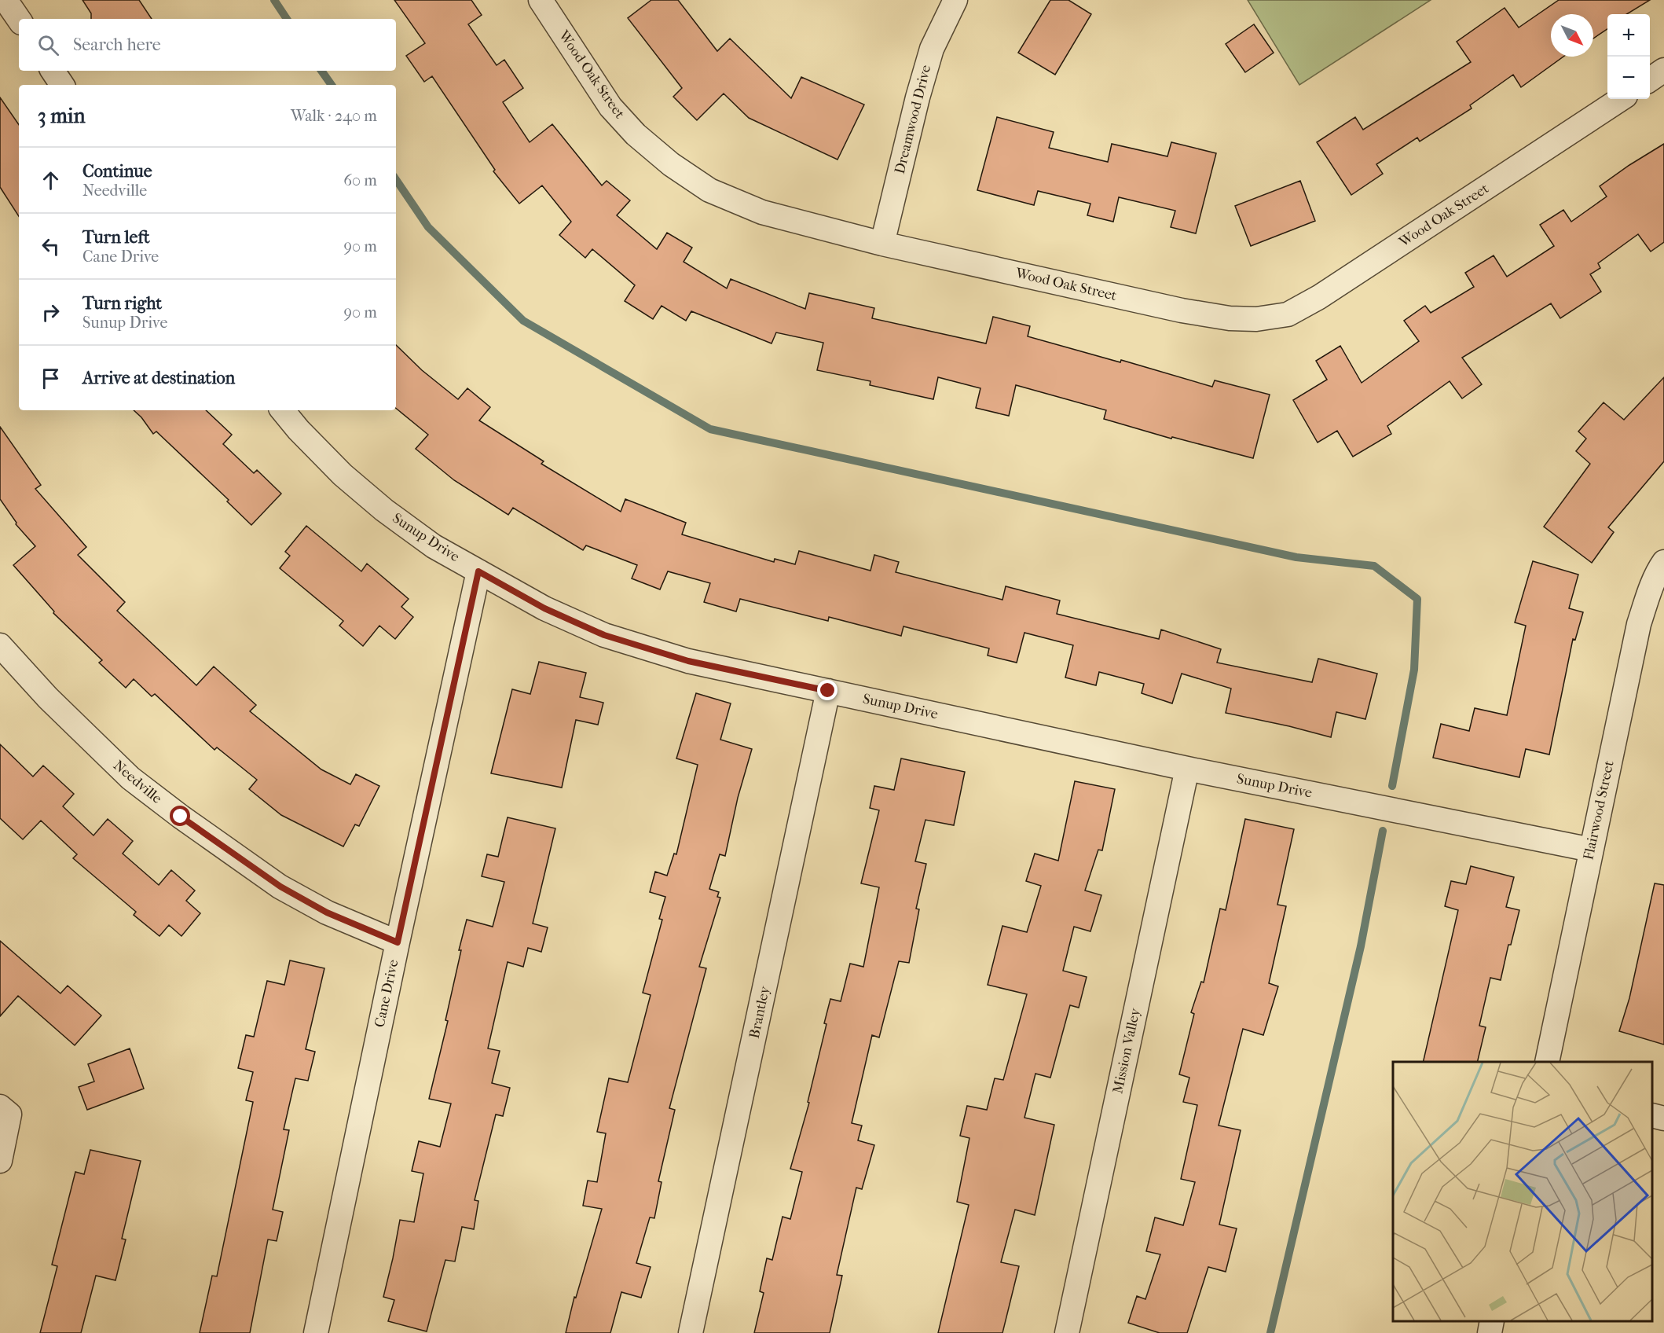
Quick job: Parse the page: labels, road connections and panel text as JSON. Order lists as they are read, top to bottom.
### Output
{
  "streets": {
    "street": [
      "Wood Oak Street",
      "Dreamwood Drive",
      "Sunup Drive",
      "Needville",
      "Flairwood Street",
      "Cane Drive",
      "Brantley",
      "Mission Valley"
    ]
  },
  "crossings": [
    ["Wood Oak Street", "Dreamwood Drive"],
    ["Sunup Drive", "Flairwood Street"],
    ["Sunup Drive", "Cane Drive"],
    ["Sunup Drive", "Brantley"],
    ["Sunup Drive", "Mission Valley"],
    ["Needville", "Cane Drive"]
  ],
  "north": "bottom right",
  "page": {
    "map_buttons": ["+", "−"],
    "search": "Search here",
    "heading": ["3 min", "Walk · 240 m"],
    "list": [
      ["Continue", "Needville", "60 m"],
      ["Turn left", "Cane Drive", "90 m"],
      ["Turn right", "Sunup Drive", "90 m"],
      "Arrive at destination"
    ]
  }
}
